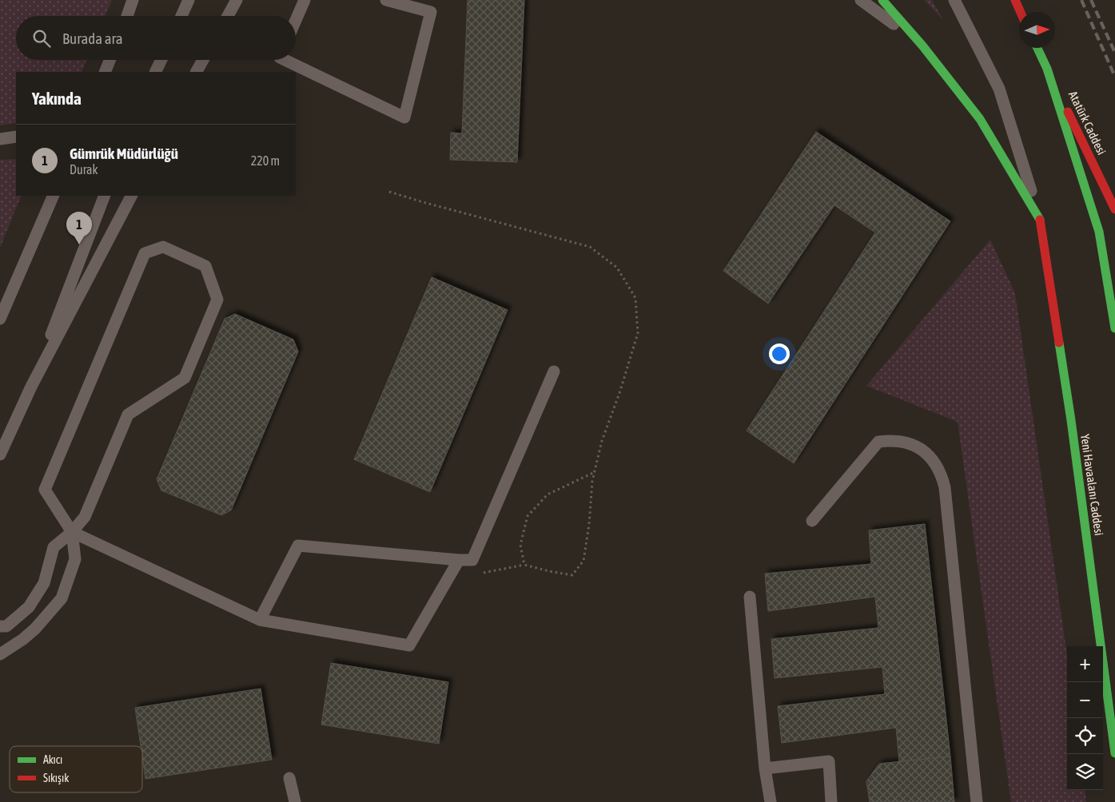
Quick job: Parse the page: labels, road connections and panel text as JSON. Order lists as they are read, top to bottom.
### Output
{
  "streets": {
    "main road": ["Atatürk Caddesi", "Yeni Havaalanı Caddesi"]
  },
  "legend": ["Akıcı", "Sıkışık"],
  "north": "right",
  "page": {
    "search": "Burada ara",
    "heading": "Yakında",
    "list": [
      {
        "mark": "1",
        "name": "Gümrük Müdürlüğü",
        "note": "Durak",
        "value": "220 m"
      }
    ],
    "pins": "1",
    "map_buttons": ["+", "−"]
  }
}
